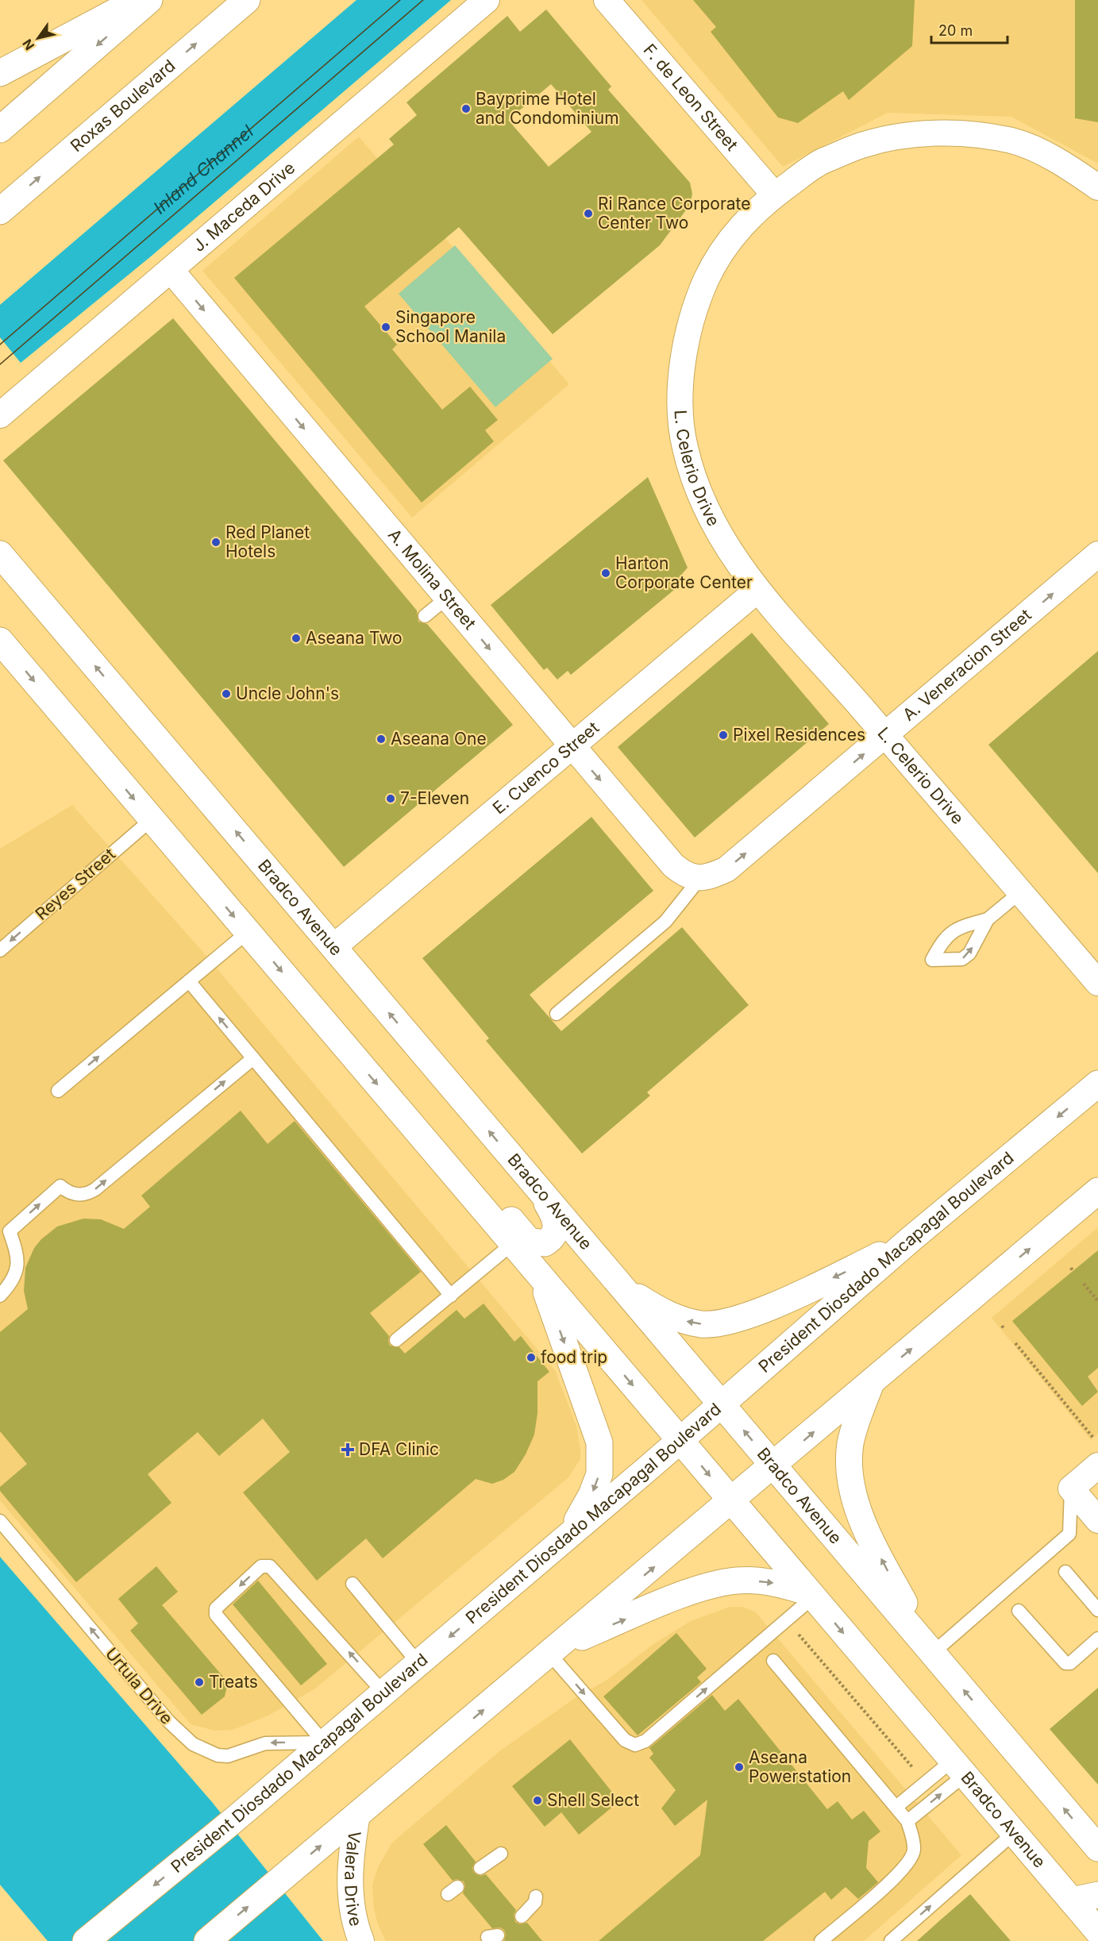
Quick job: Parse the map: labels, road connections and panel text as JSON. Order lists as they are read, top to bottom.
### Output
{
  "streets": {
    "main road": ["Roxas Boulevard", "Bradco Avenue", "President Diosdado Macapagal Boulevard"],
    "street": [
      "F. de Leon Street",
      "J. Maceda Drive",
      "L. Celerio Drive",
      "A. Molina Street",
      "A. Veneracion Street",
      "E. Cuenco Street",
      "Valera Drive"
    ],
    "lane": ["Reyes Street", "Urtula Drive"]
  },
  "crossings": [
    ["F. de Leon Street", "L. Celerio Drive"],
    ["J. Maceda Drive", "A. Molina Street"],
    ["L. Celerio Drive", "A. Veneracion Street"],
    ["L. Celerio Drive", "E. Cuenco Street"],
    ["A. Molina Street", "A. Veneracion Street"],
    ["A. Molina Street", "E. Cuenco Street"],
    ["E. Cuenco Street", "Bradco Avenue"],
    ["Reyes Street", "Bradco Avenue"],
    ["Bradco Avenue", "President Diosdado Macapagal Boulevard"],
    ["President Diosdado Macapagal Boulevard", "Urtula Drive"]
  ],
  "one_way": [
    "A. Molina Street",
    "A. Veneracion Street",
    "Reyes Street",
    "Urtula Drive"
  ],
  "water": ["Inland Channel"],
  "places": {
    "other": [
      "Bayprime Hotel and Condominium",
      "Ri Rance Corporate Center Two",
      "Singapore School Manila",
      "Red Planet Hotels",
      "Harton Corporate Center",
      "Aseana Two",
      "Uncle John's",
      "Pixel Residences",
      "Aseana One",
      "7-Eleven",
      "food trip",
      "Treats",
      "Aseana Powerstation",
      "Shell Select"
    ],
    "health": ["DFA Clinic"]
  },
  "scale_bar": "20 m",
  "north": "bottom left"
}
